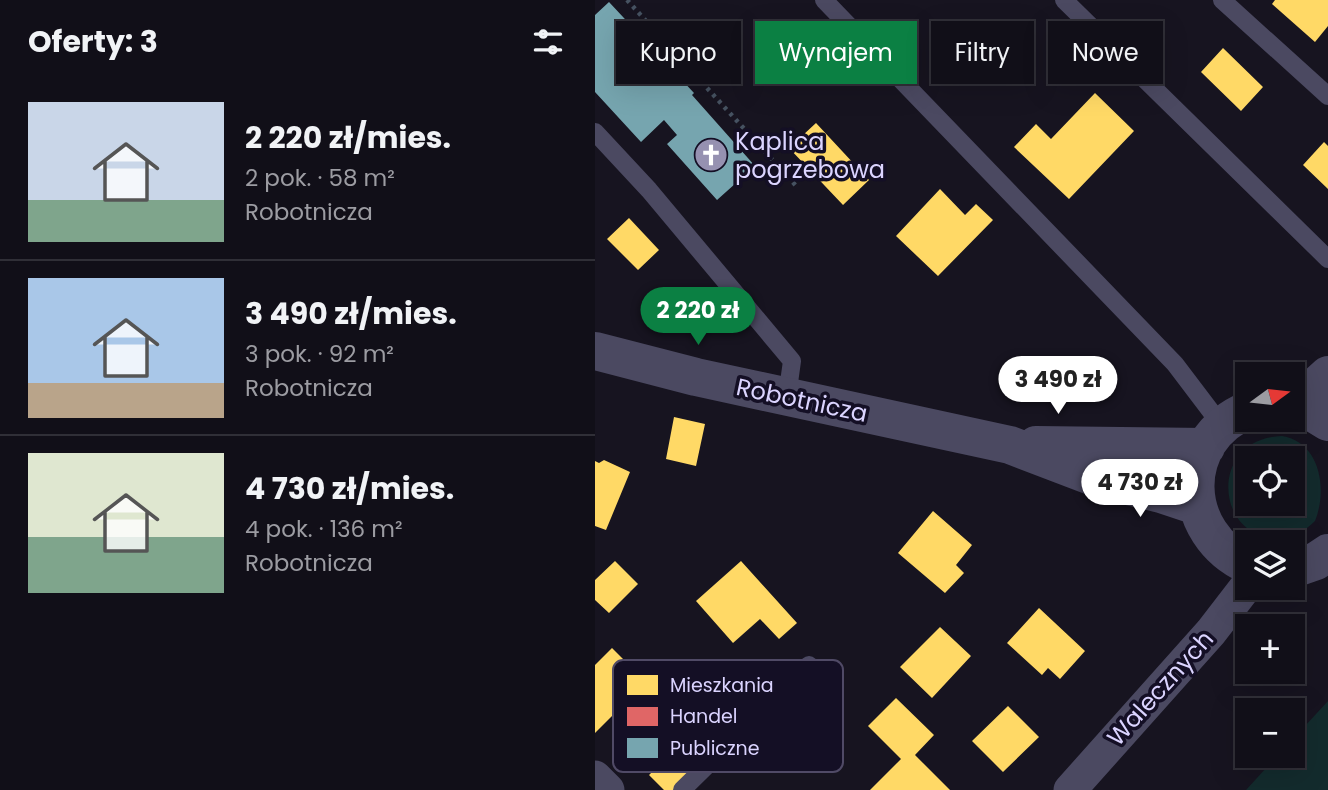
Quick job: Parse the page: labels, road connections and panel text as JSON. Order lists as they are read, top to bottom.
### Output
{
  "streets": {
    "street": ["Robotnicza", "Walecznych"]
  },
  "places": {
    "church": ["Kaplica pogrzebowa"]
  },
  "legend": ["Mieszkania", "Handel", "Publiczne"],
  "north": "right",
  "page": {
    "heading": "Oferty: 3",
    "chip": [
      "Kupno",
      "Wynajem",
      "Filtry",
      "Nowe"
    ],
    "list": [
      {
        "name": "2 220 zł/mies.",
        "note": "2 pok. · 58 m² · Robotnicza"
      },
      {
        "name": "3 490 zł/mies.",
        "note": "3 pok. · 92 m² · Robotnicza"
      },
      {
        "name": "4 730 zł/mies.",
        "note": "4 pok. · 136 m² · Robotnicza"
      }
    ],
    "price": ["2 220 zł", "3 490 zł", "4 730 zł"],
    "map_buttons": ["+", "−"]
  }
}
